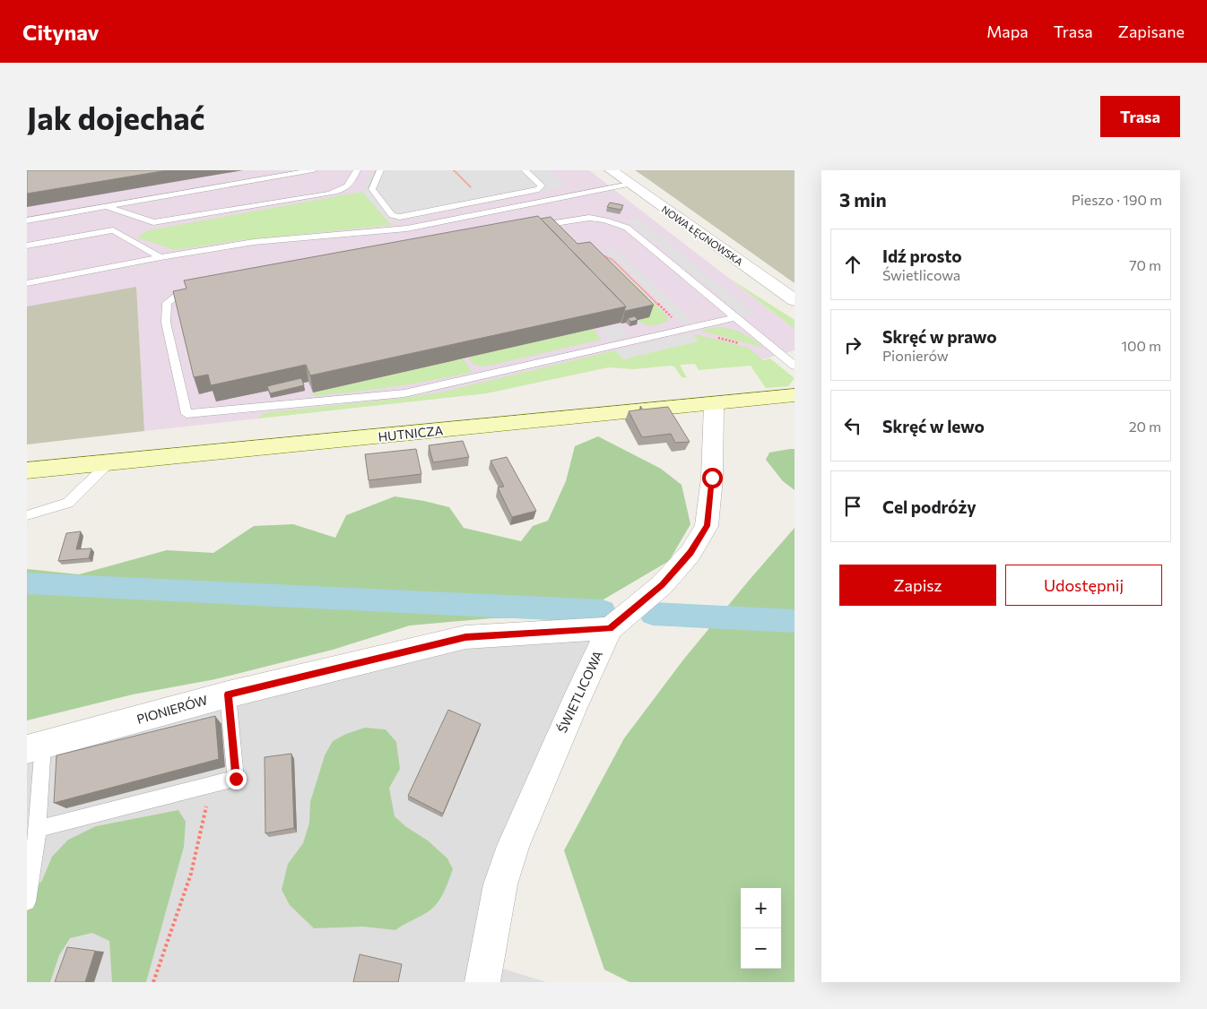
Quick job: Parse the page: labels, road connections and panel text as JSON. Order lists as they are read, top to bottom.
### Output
{
  "streets": {
    "street": [
      "NOWA ŁĘGNOWSKA",
      "HUTNICZA",
      "ŚWIETLICOWA",
      "PIONIERÓW"
    ]
  },
  "crossings": [
    ["HUTNICZA", "ŚWIETLICOWA"],
    ["ŚWIETLICOWA", "PIONIERÓW"]
  ],
  "page": {
    "header": "Citynav",
    "nav": ["Mapa", "Trasa", "Zapisane"],
    "buttons": [
      "Trasa",
      ["Zapisz", "Udostępnij"]
    ],
    "title": "Jak dojechać",
    "heading": ["3 min", "Pieszo · 190 m"],
    "list": [
      ["Idź prosto", "Świetlicowa", "70 m"],
      ["Skręć w prawo", "Pionierów", "100 m"],
      ["Skręć w lewo", "20 m"],
      "Cel podróży"
    ],
    "map_buttons": ["+", "−"]
  }
}
